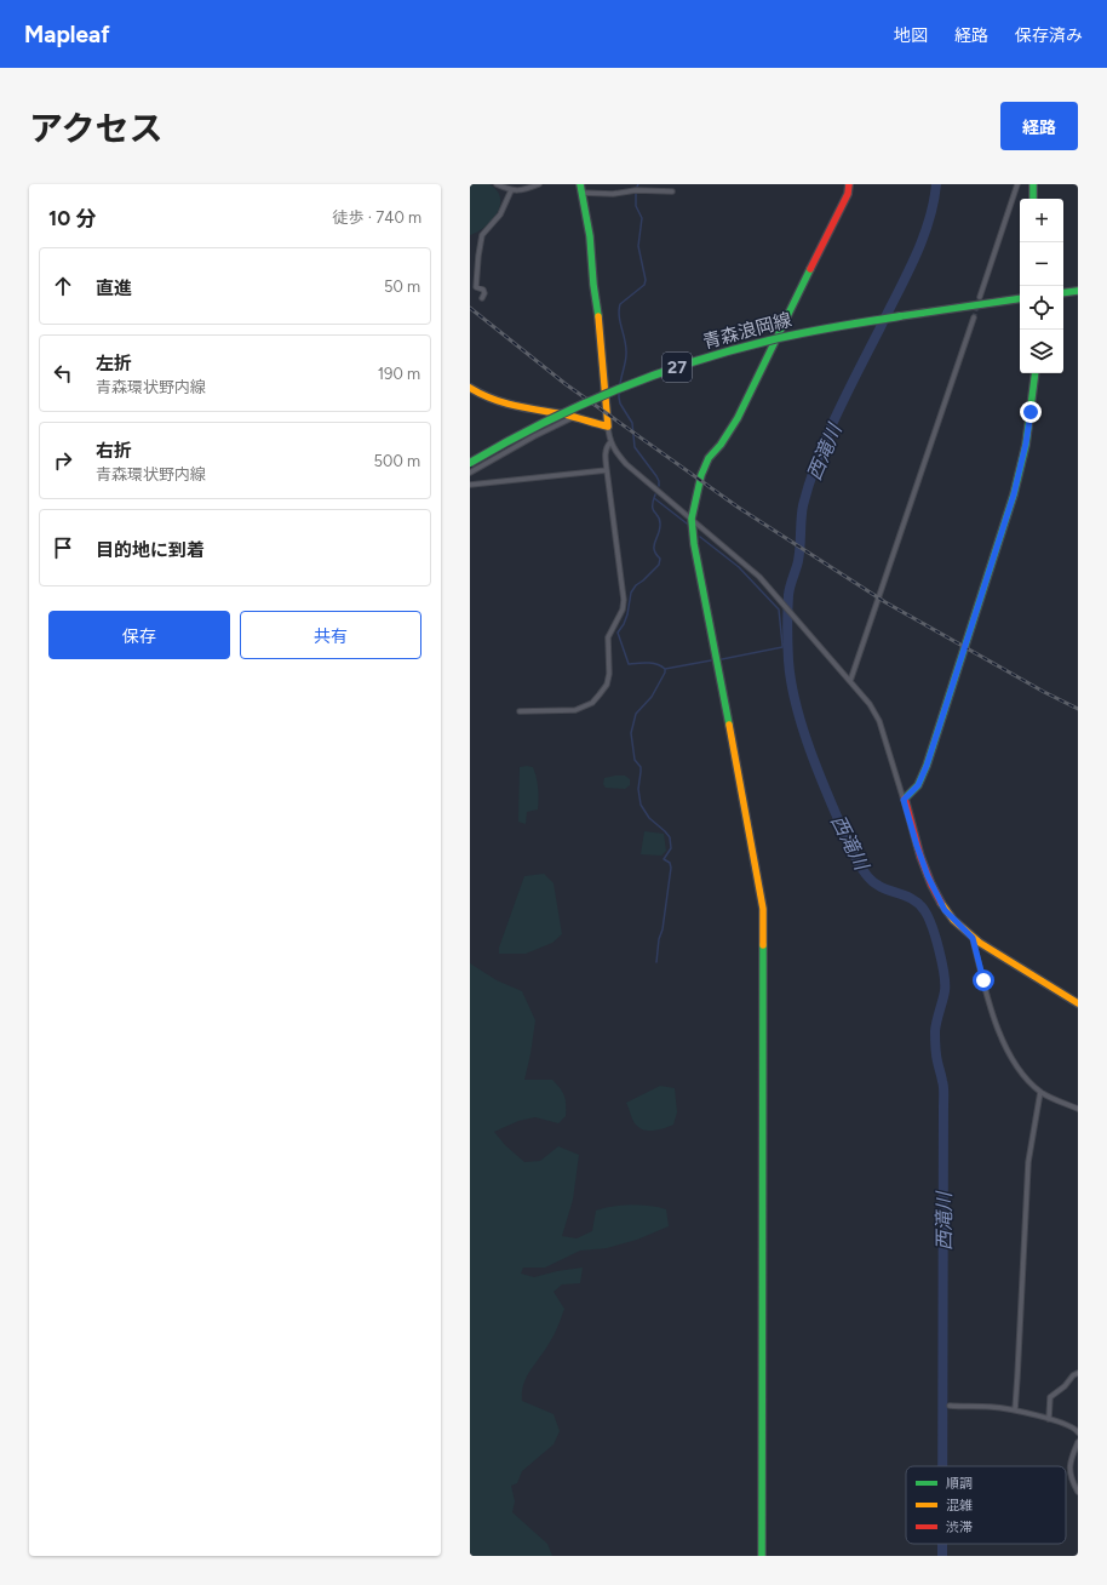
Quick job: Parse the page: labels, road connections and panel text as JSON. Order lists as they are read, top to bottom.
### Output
{
  "streets": {
    "street": ["青森浪岡線", "27"]
  },
  "water": ["西滝川"],
  "legend": ["順調", "混雑", "渋滞"],
  "page": {
    "header": "Mapleaf",
    "nav": ["地図", "経路", "保存済み"],
    "title": "アクセス",
    "buttons": [
      "経路",
      ["保存", "共有"]
    ],
    "heading": ["10 分", "徒歩 · 740 m"],
    "map_buttons": ["+", "−"],
    "list": [
      ["直進", "50 m"],
      ["左折", "青森環状野内線", "190 m"],
      ["右折", "青森環状野内線", "500 m"],
      "目的地に到着"
    ]
  }
}
